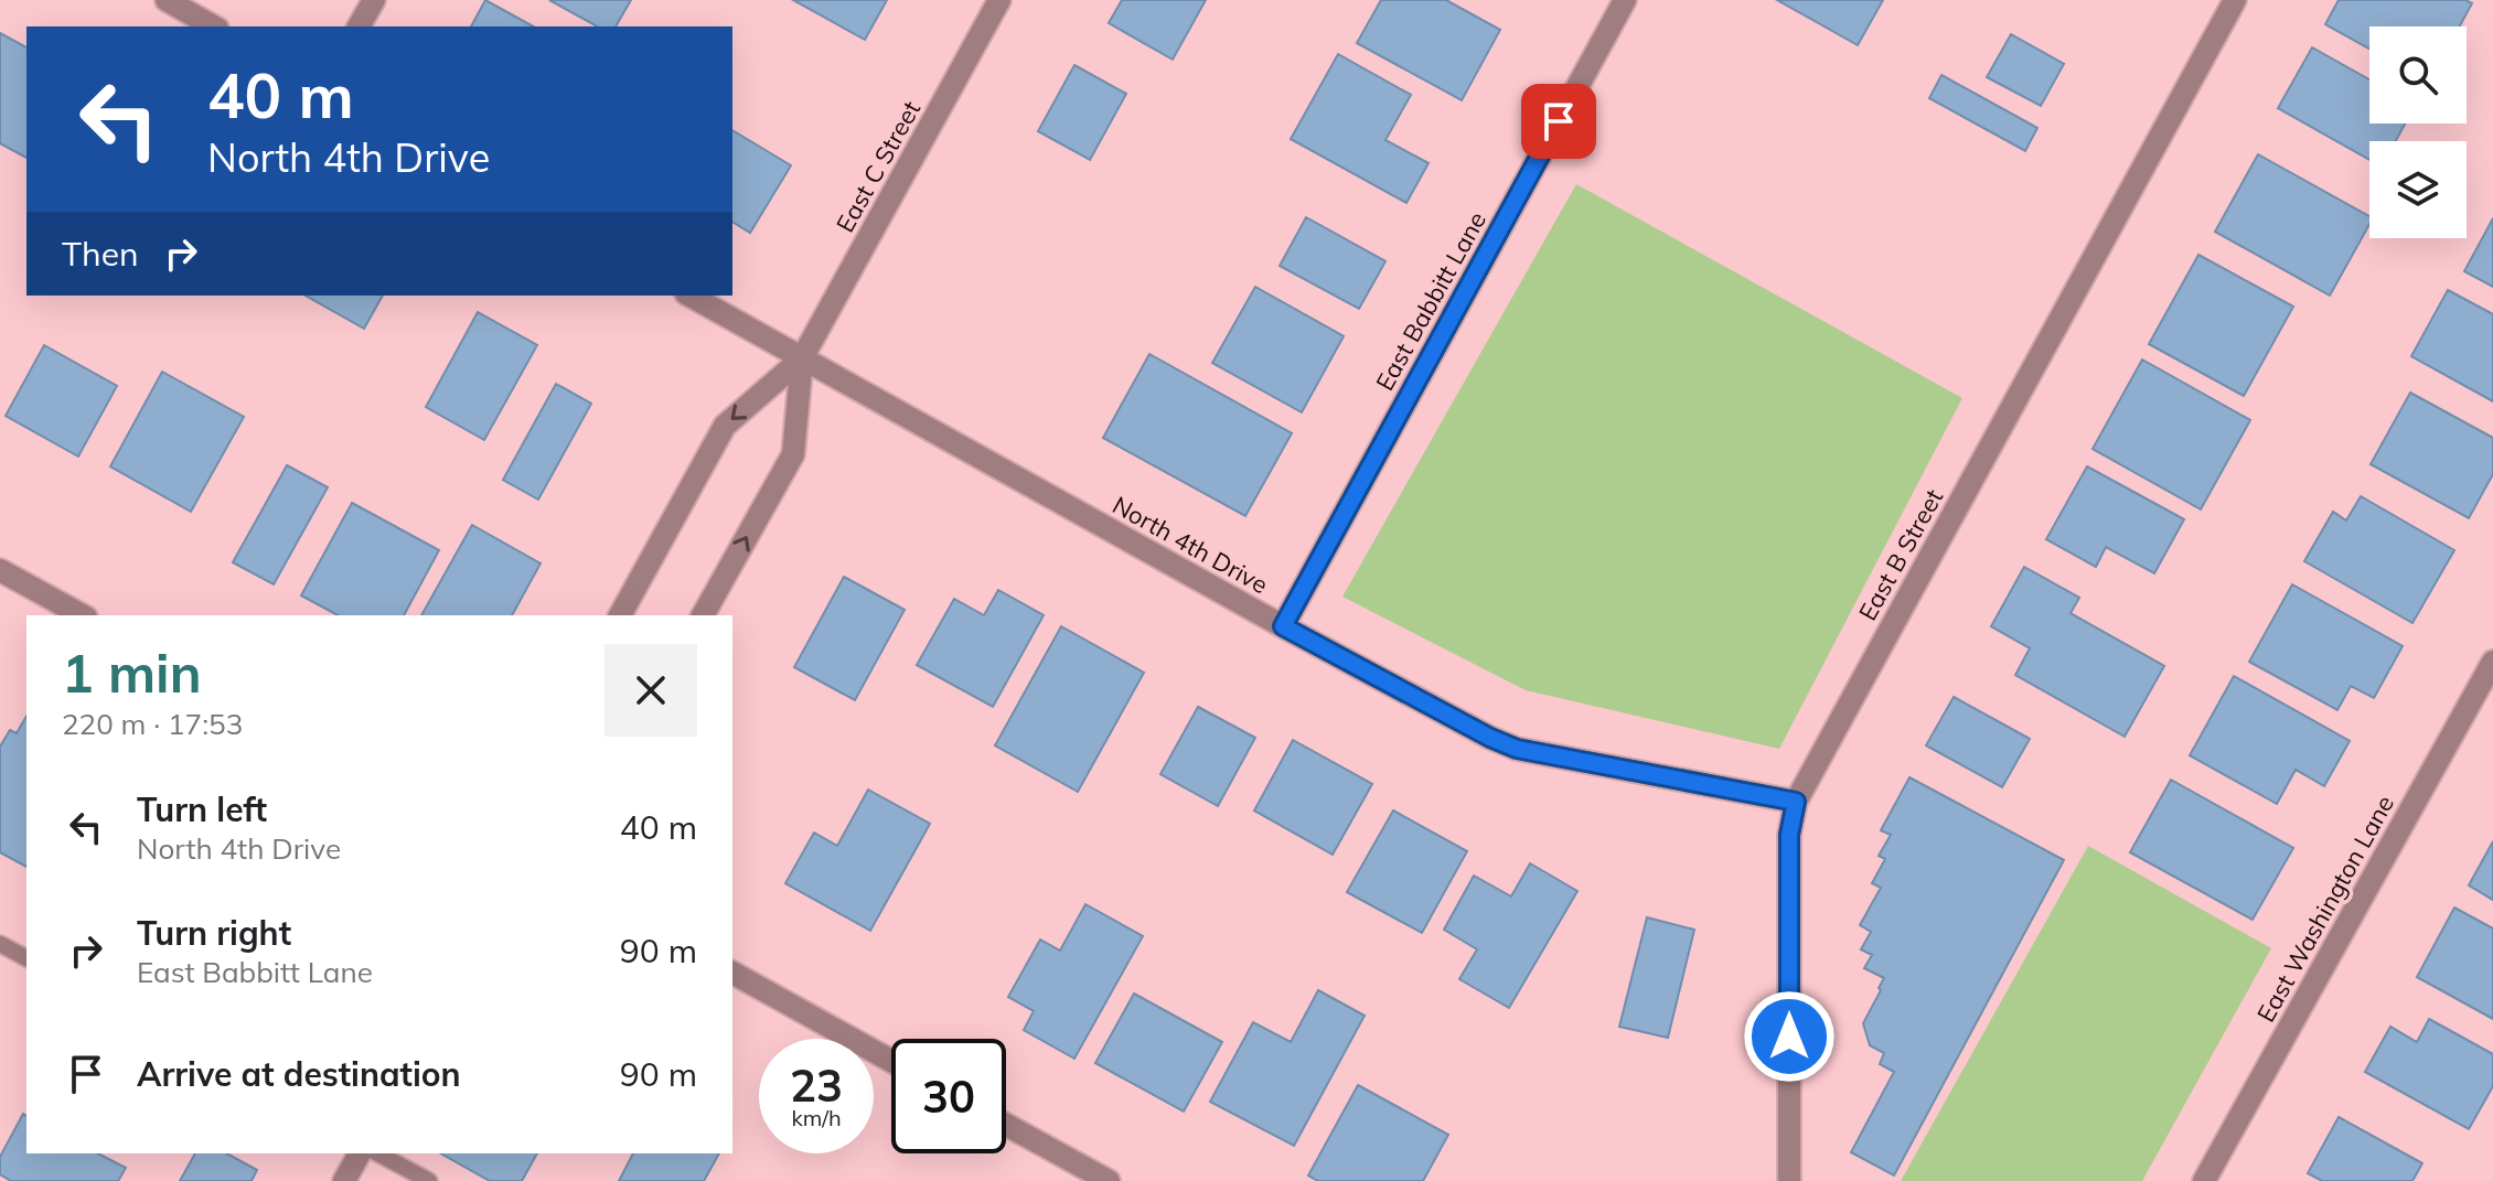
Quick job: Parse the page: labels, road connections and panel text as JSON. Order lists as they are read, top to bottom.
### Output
{
  "streets": {
    "street": [
      "East C Street",
      "East Babbitt Lane",
      "North 4th Drive",
      "East B Street",
      "East Washington Lane"
    ]
  },
  "crossings": [
    ["East C Street", "North 4th Drive"],
    ["East Babbitt Lane", "North 4th Drive"],
    ["North 4th Drive", "East B Street"]
  ],
  "page": {
    "turn": ["40 m", "North 4th Drive"],
    "then": "Then",
    "heading": ["1 min", "220 m · 17:53"],
    "list": [
      {
        "name": "Turn left",
        "note": "North 4th Drive",
        "value": "40 m"
      },
      {
        "name": "Turn right",
        "note": "East Babbitt Lane",
        "value": "90 m"
      },
      {
        "name": "Arrive at destination",
        "value": "90 m"
      }
    ],
    "speed": "23 km/h",
    "limit": "30"
  }
}
